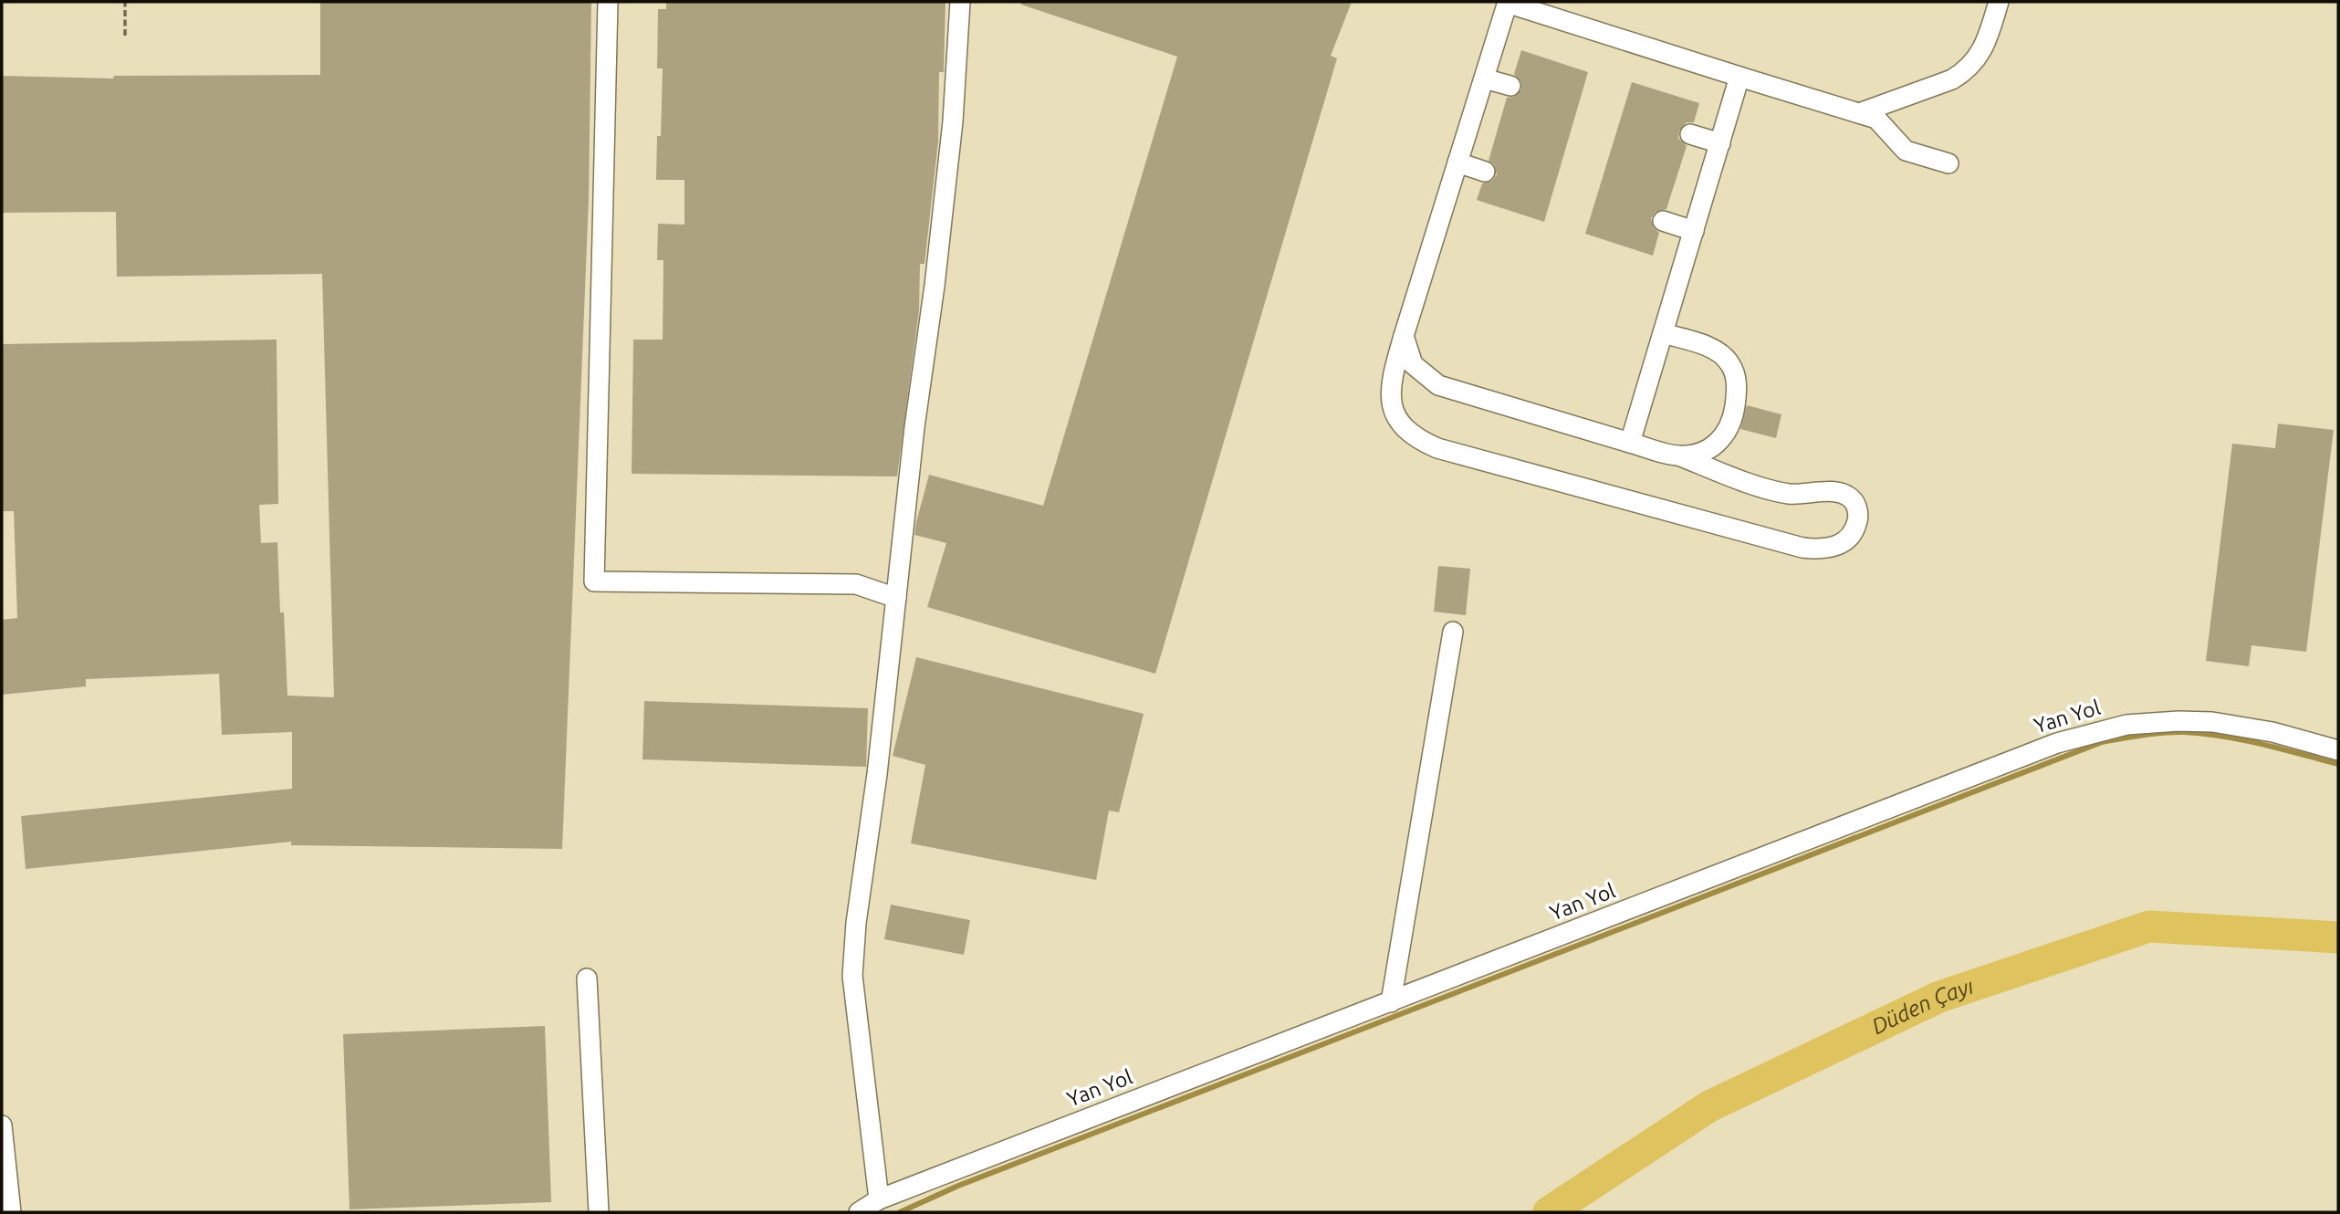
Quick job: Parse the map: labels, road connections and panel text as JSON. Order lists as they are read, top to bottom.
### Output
{
  "streets": {
    "street": ["Yan Yol"]
  },
  "water": ["Düden Çayı"]
}
